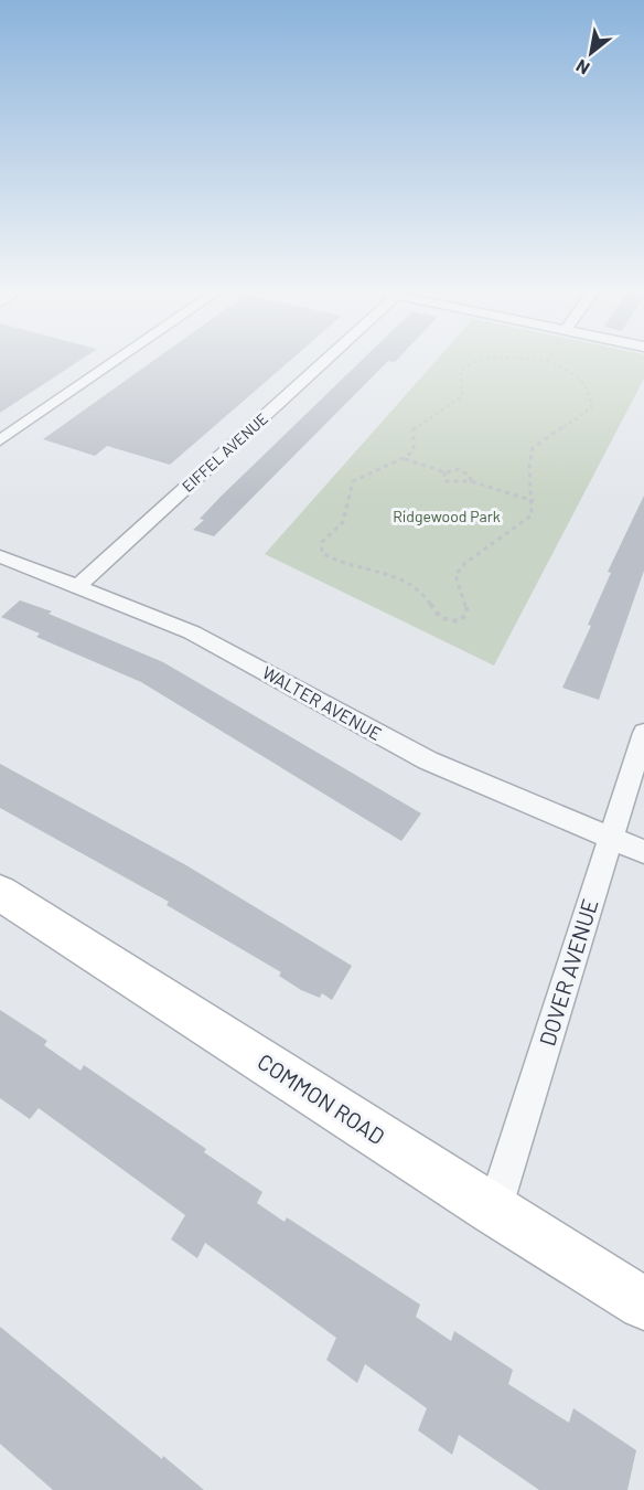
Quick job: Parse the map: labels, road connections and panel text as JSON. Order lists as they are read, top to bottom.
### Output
{
  "streets": {
    "street": [
      "EIFFEL AVENUE",
      "WALTER AVENUE",
      "DOVER AVENUE",
      "COMMON ROAD"
    ]
  },
  "crossings": [
    ["EIFFEL AVENUE", "WALTER AVENUE"],
    ["WALTER AVENUE", "DOVER AVENUE"],
    ["DOVER AVENUE", "COMMON ROAD"]
  ],
  "parks": ["Ridgewood Park"],
  "north": "bottom left"
}
